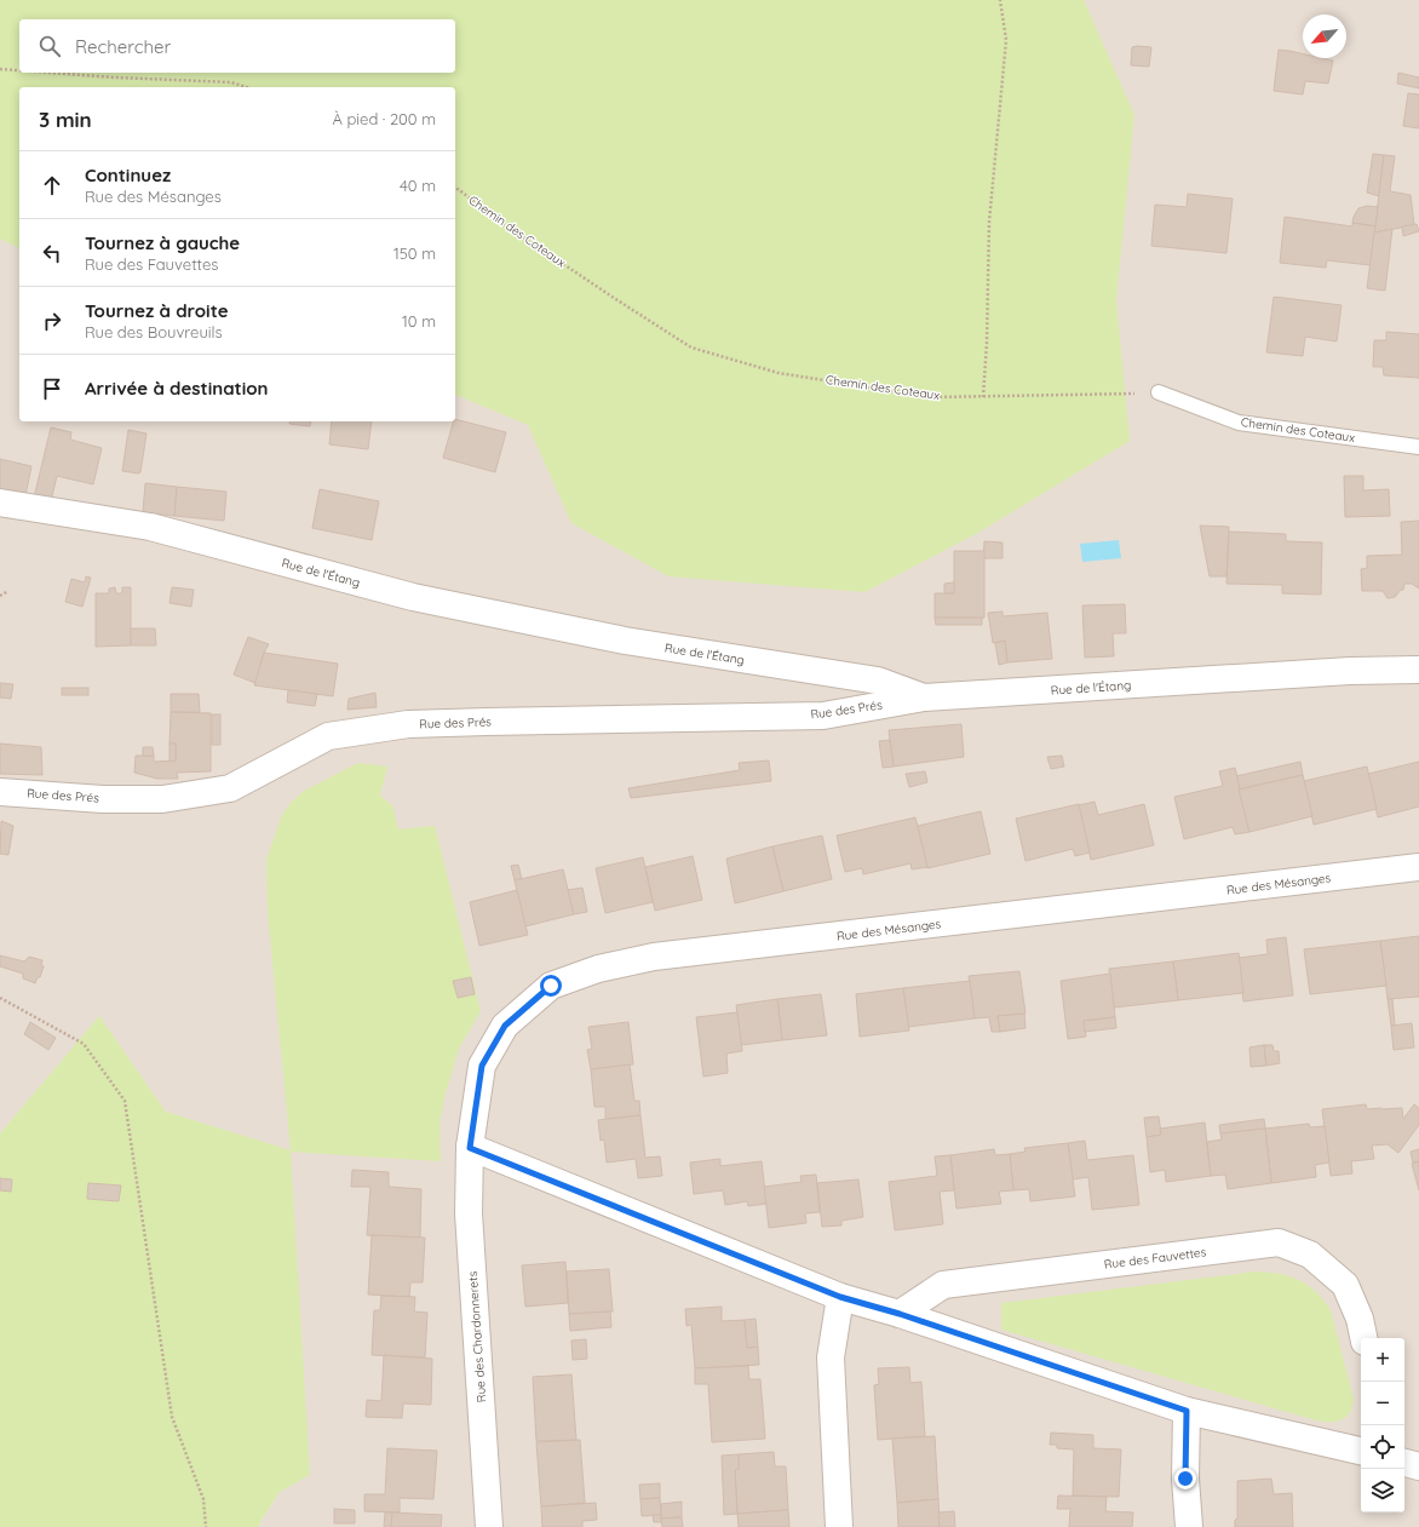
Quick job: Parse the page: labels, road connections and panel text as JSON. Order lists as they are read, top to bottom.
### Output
{
  "streets": {
    "street": [
      "Rue de l'Étang",
      "Rue des Prés",
      "Rue des Mésanges",
      "Rue des Fauvettes",
      "Rue des Chardonnerets"
    ],
    "lane": ["Chemin des Coteaux"]
  },
  "crossings": [
    ["Rue de l'Étang", "Rue des Prés"],
    ["Rue des Mésanges", "Rue des Chardonnerets"]
  ],
  "north": "bottom left",
  "page": {
    "search": "Rechercher",
    "heading": ["3 min", "À pied · 200 m"],
    "list": [
      ["Continuez", "Rue des Mésanges", "40 m"],
      ["Tournez à gauche", "Rue des Fauvettes", "150 m"],
      ["Tournez à droite", "Rue des Bouvreuils", "10 m"],
      "Arrivée à destination"
    ],
    "map_buttons": ["+", "−"]
  }
}
